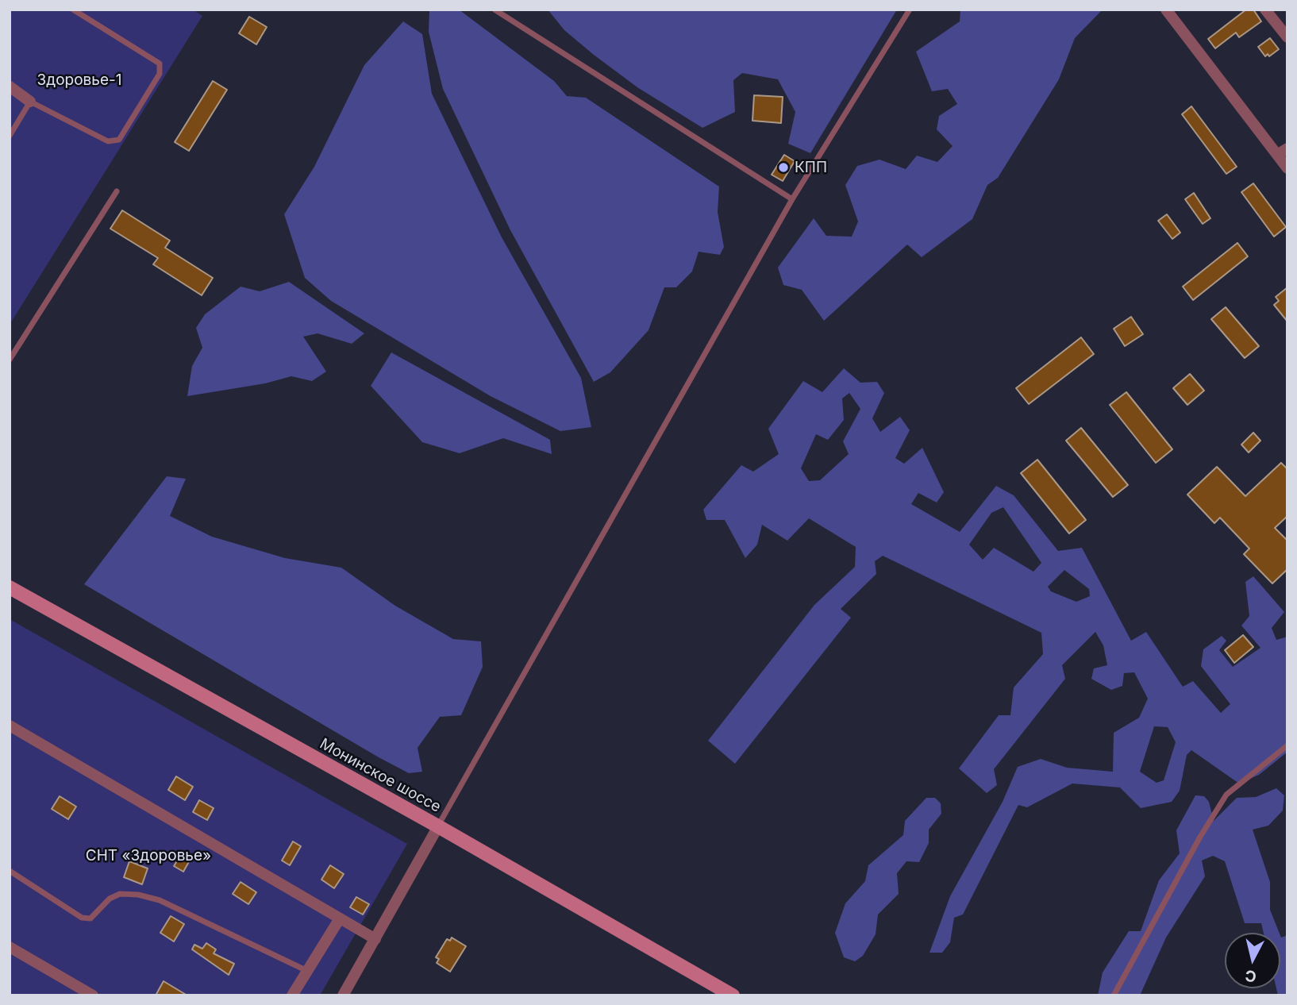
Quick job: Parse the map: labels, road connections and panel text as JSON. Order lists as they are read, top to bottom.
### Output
{
  "streets": {
    "main road": ["Монинское шоссе"]
  },
  "parks": ["Здоровье-1", "СНТ «Здоровье»"],
  "places": ["КПП"],
  "north": "bottom"
}
